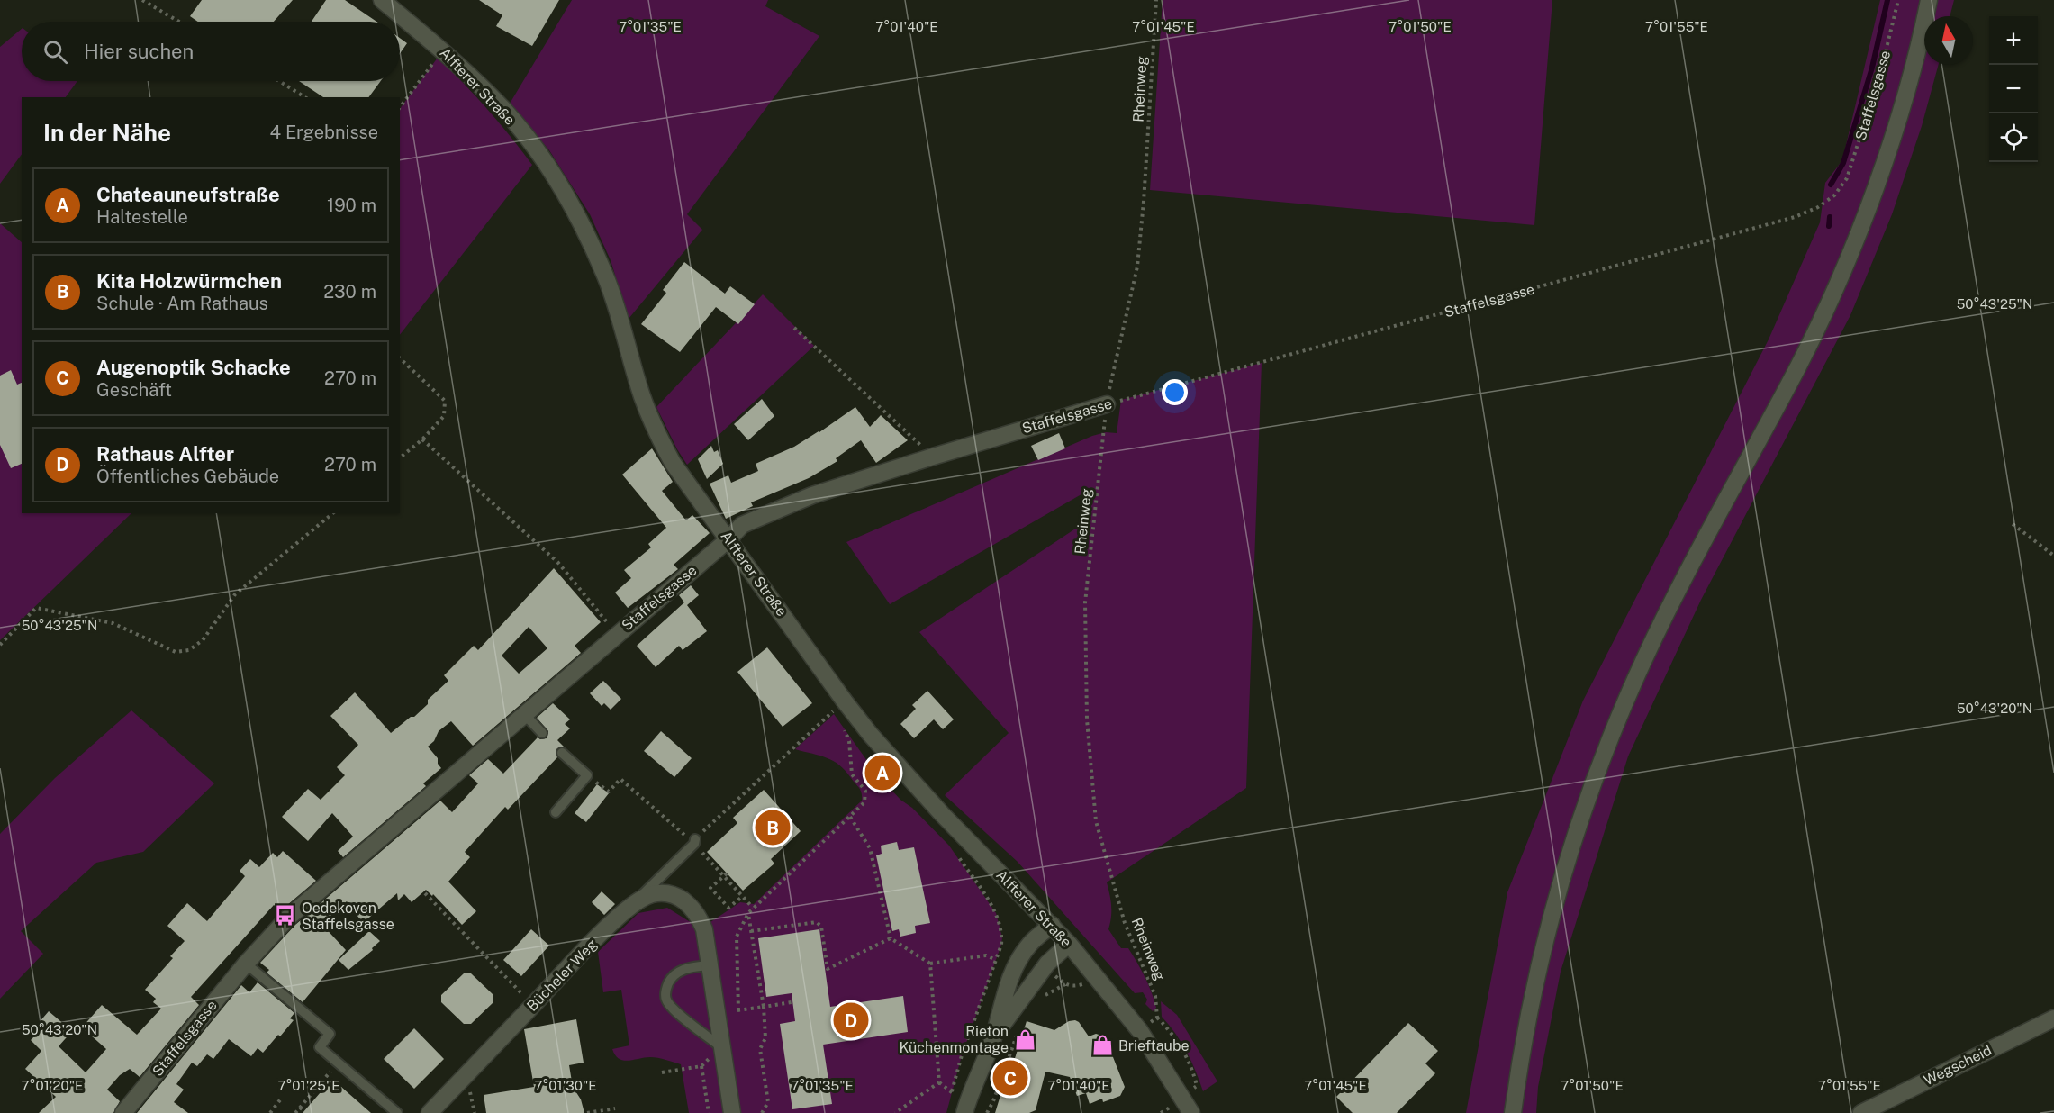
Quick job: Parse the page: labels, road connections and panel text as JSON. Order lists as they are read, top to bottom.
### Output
{
  "streets": {
    "street": [
      "Alfterer Straße",
      "Staffelsgasse",
      "Bücheler Weg",
      "Wegscheid"
    ],
    "path": ["Rheinweg"]
  },
  "crossings": [
    ["Alfterer Straße", "Rheinweg"],
    ["Alfterer Straße", "Staffelsgasse"],
    ["Rheinweg", "Staffelsgasse"]
  ],
  "places": {
    "bus stop": ["Oedekoven Staffelsgasse"],
    "shop": ["Rieton Küchenmontage", "Brieftaube"]
  },
  "north": "top",
  "page": {
    "map_buttons": ["+", "−"],
    "search": "Hier suchen",
    "heading": ["In der Nähe", "4 Ergebnisse"],
    "list": [
      {
        "mark": "A",
        "name": "Chateauneufstraße",
        "note": "Haltestelle",
        "value": "190 m"
      },
      {
        "mark": "B",
        "name": "Kita Holzwürmchen",
        "note": "Schule · Am Rathaus",
        "value": "230 m"
      },
      {
        "mark": "C",
        "name": "Augenoptik Schacke",
        "note": "Geschäft",
        "value": "270 m"
      },
      {
        "mark": "D",
        "name": "Rathaus Alfter",
        "note": "Öffentliches Gebäude",
        "value": "270 m"
      }
    ],
    "pins": [
      "A",
      "B",
      "D",
      "C"
    ]
  },
  "coordinates": [
    "7°01'35\"E",
    "7°01'40\"E",
    "7°01'45\"E",
    "7°01'50\"E",
    "7°01'55\"E",
    "50°43'25\"N",
    "50°43'20\"N",
    "7°01'20\"E",
    "7°01'25\"E",
    "7°01'30\"E"
  ]
}
